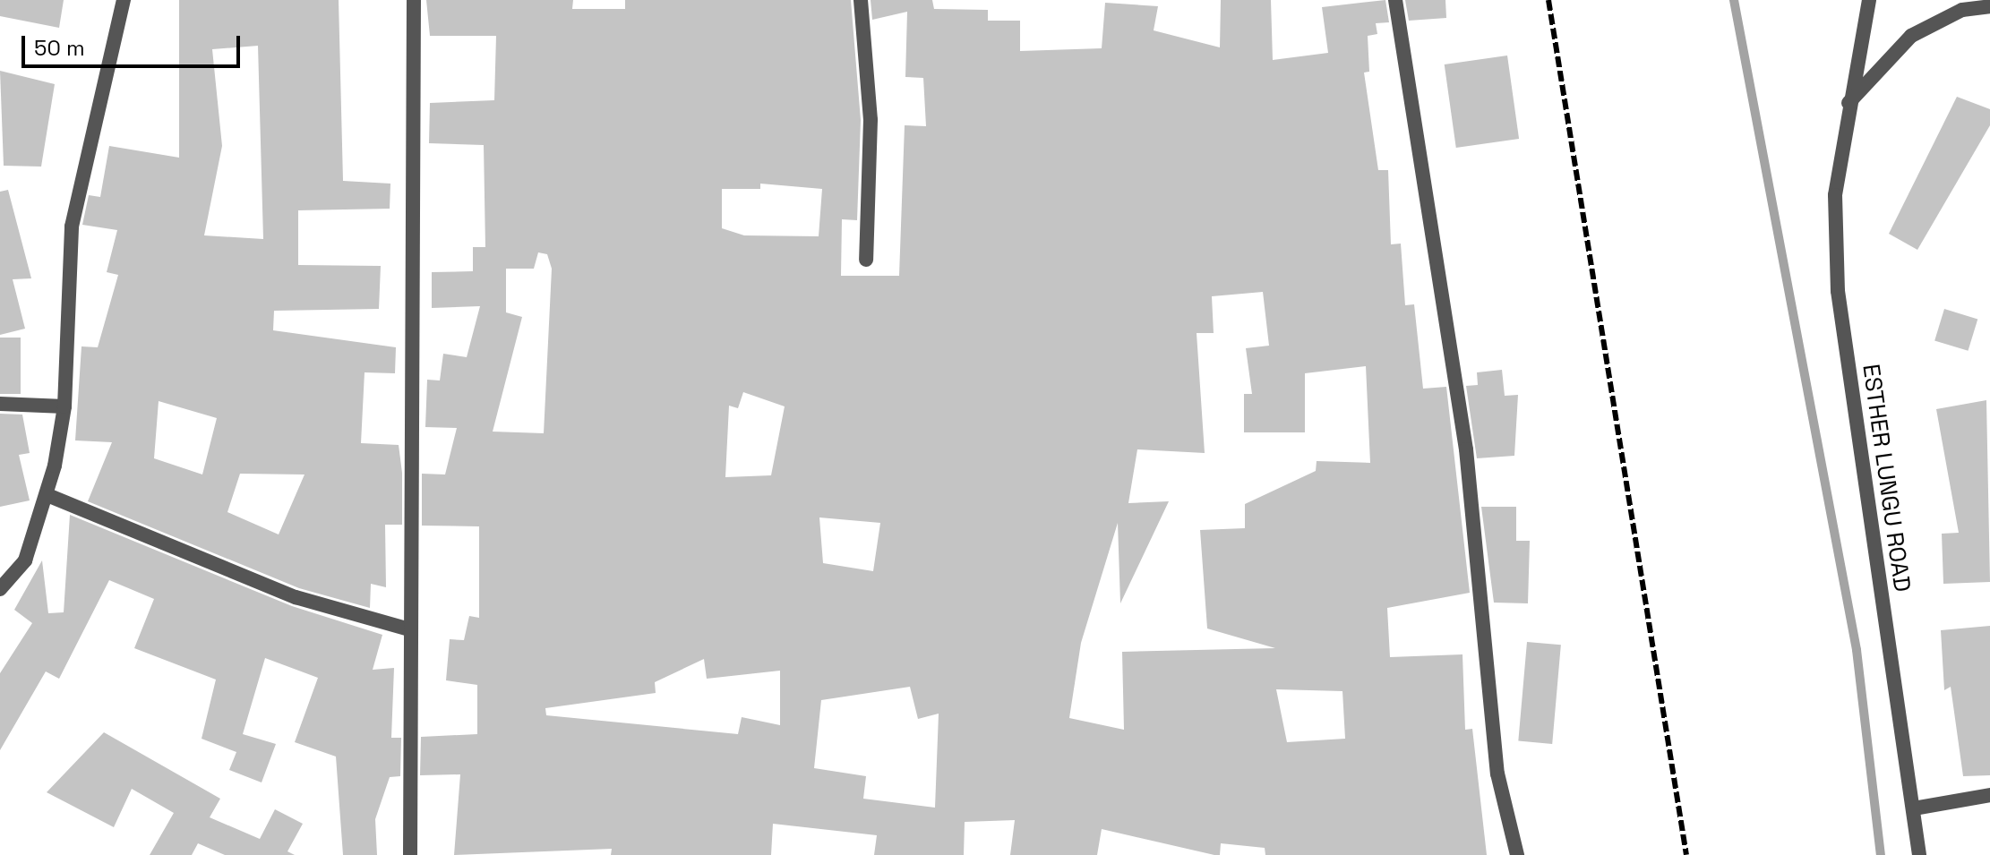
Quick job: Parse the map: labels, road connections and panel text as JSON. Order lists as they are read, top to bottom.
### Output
{
  "streets": {
    "street": ["ESTHER LUNGU ROAD"]
  },
  "scale_bar": "50 m"
}
